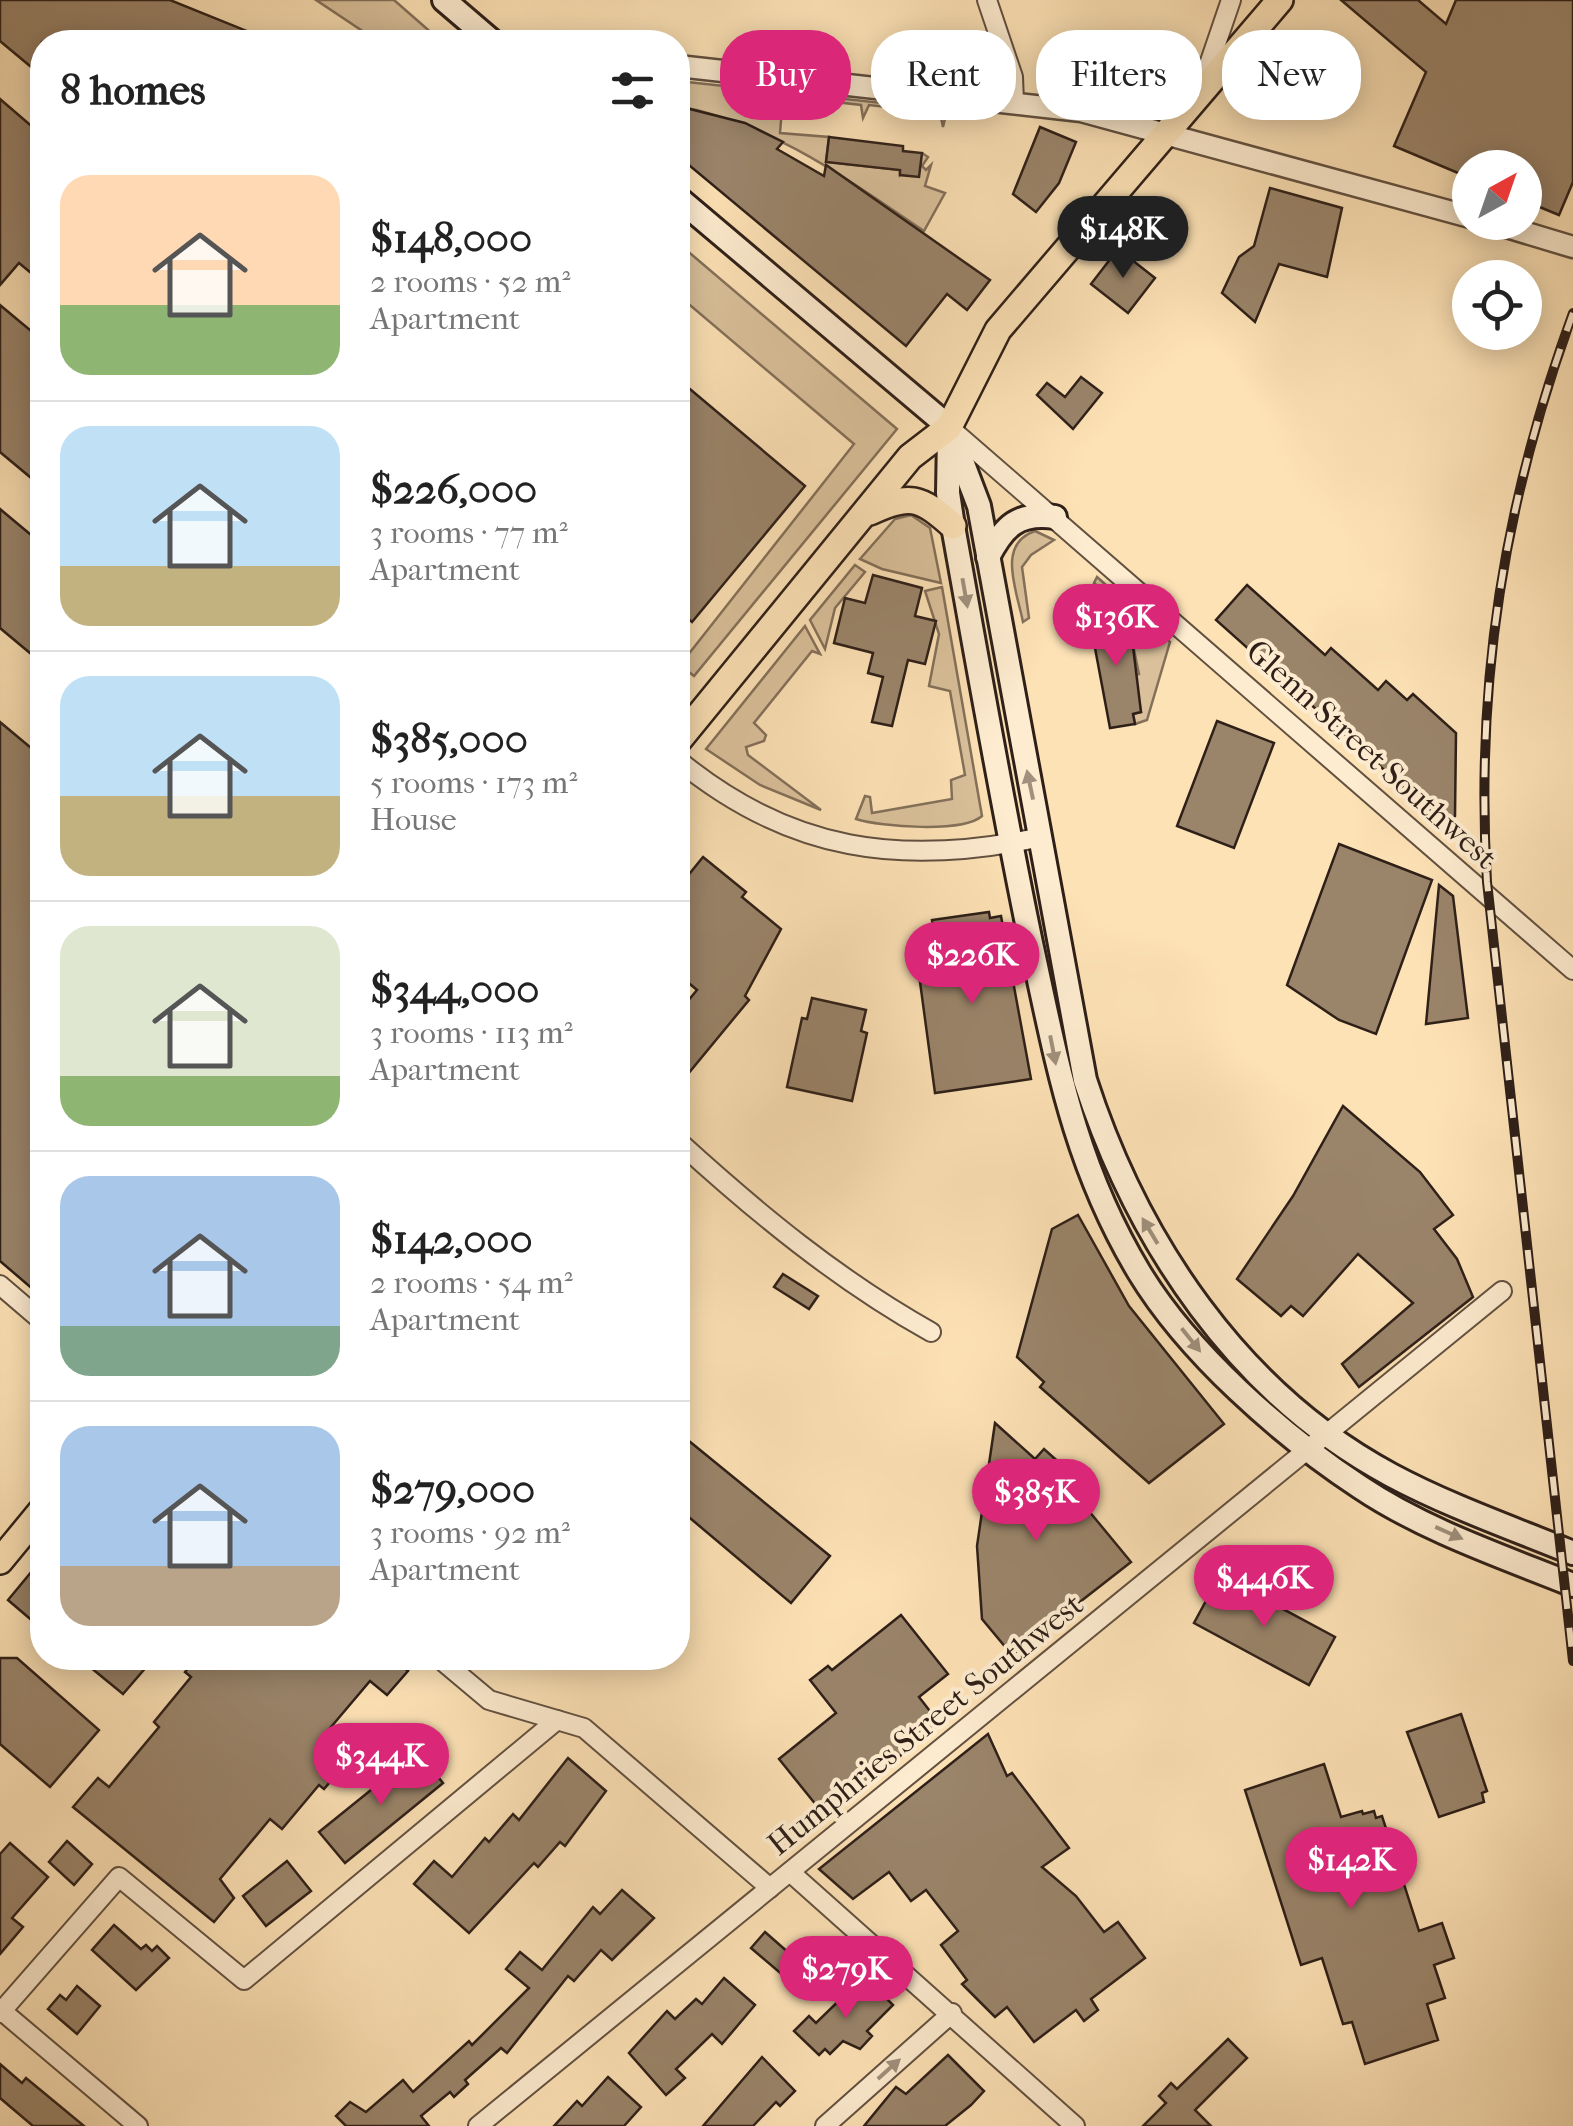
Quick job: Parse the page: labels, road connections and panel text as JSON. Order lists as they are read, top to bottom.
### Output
{
  "streets": {
    "street": ["Glenn Street Southwest", "Humphries Street Southwest"]
  },
  "north": "top right",
  "page": {
    "chip": [
      "Buy",
      "Rent",
      "Filters",
      "New"
    ],
    "heading": "8 homes",
    "list": [
      {
        "name": "$148,000",
        "note": "2 rooms · 52 m² · Apartment"
      },
      {
        "name": "$226,000",
        "note": "3 rooms · 77 m² · Apartment"
      },
      {
        "name": "$385,000",
        "note": "5 rooms · 173 m² · House"
      },
      {
        "name": "$344,000",
        "note": "3 rooms · 113 m² · Apartment"
      },
      {
        "name": "$142,000",
        "note": "2 rooms · 54 m² · Apartment"
      },
      {
        "name": "$279,000",
        "note": "3 rooms · 92 m² · Apartment"
      }
    ],
    "price": [
      "$148K",
      "$136K",
      "$226K",
      "$385K",
      "$446K",
      "$344K",
      "$142K",
      "$279K"
    ]
  }
}
